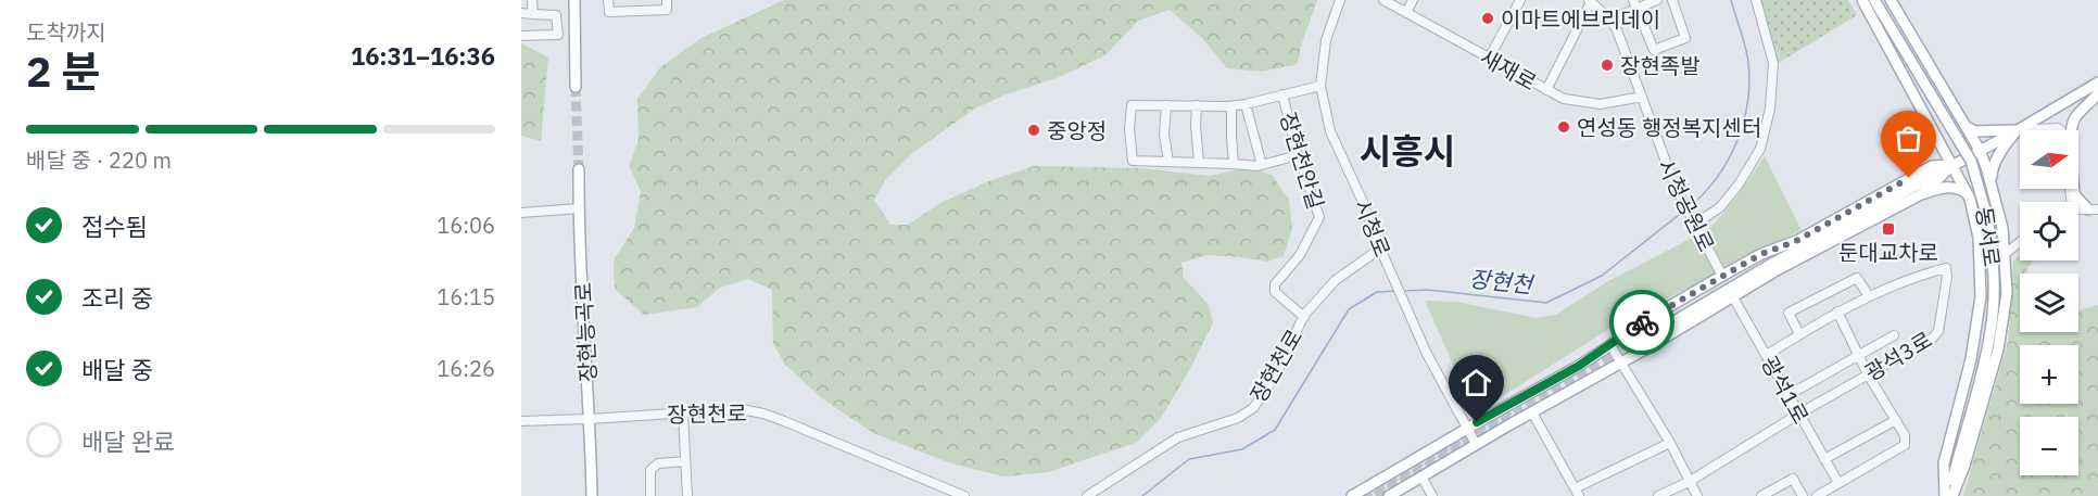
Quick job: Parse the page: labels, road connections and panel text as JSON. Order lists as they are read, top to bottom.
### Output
{
  "streets": {
    "main road": ["동서로", "장현능곡로"],
    "street": [
      "새재로",
      "장현천안길",
      "시청공원로",
      "시청로",
      "광석3로",
      "장현천로",
      "광석1로"
    ]
  },
  "crossings": [
    ["새재로", "시청공원로"],
    ["장현천안길", "장현천로"],
    ["시청로", "장현천로"],
    ["장현능곡로", "장현천로"],
    ["광석3로", "광석1로"]
  ],
  "districts": ["시흥시"],
  "water": ["장현천"],
  "places": {
    "other": [
      "이마트에브리데이",
      "장현족발",
      "연성동 행정복지센터",
      "중앙정"
    ],
    "transit": ["둔대교차로"]
  },
  "north": "right",
  "page": {
    "heading": ["2 분", "도착까지", "16:31–16:36"],
    "bar": "배달 중 · 220 m",
    "map_buttons": ["+", "−"],
    "list": [
      ["접수됨", "16:06"],
      ["조리 중", "16:15"],
      ["배달 중", "16:26"],
      "배달 완료"
    ]
  }
}
